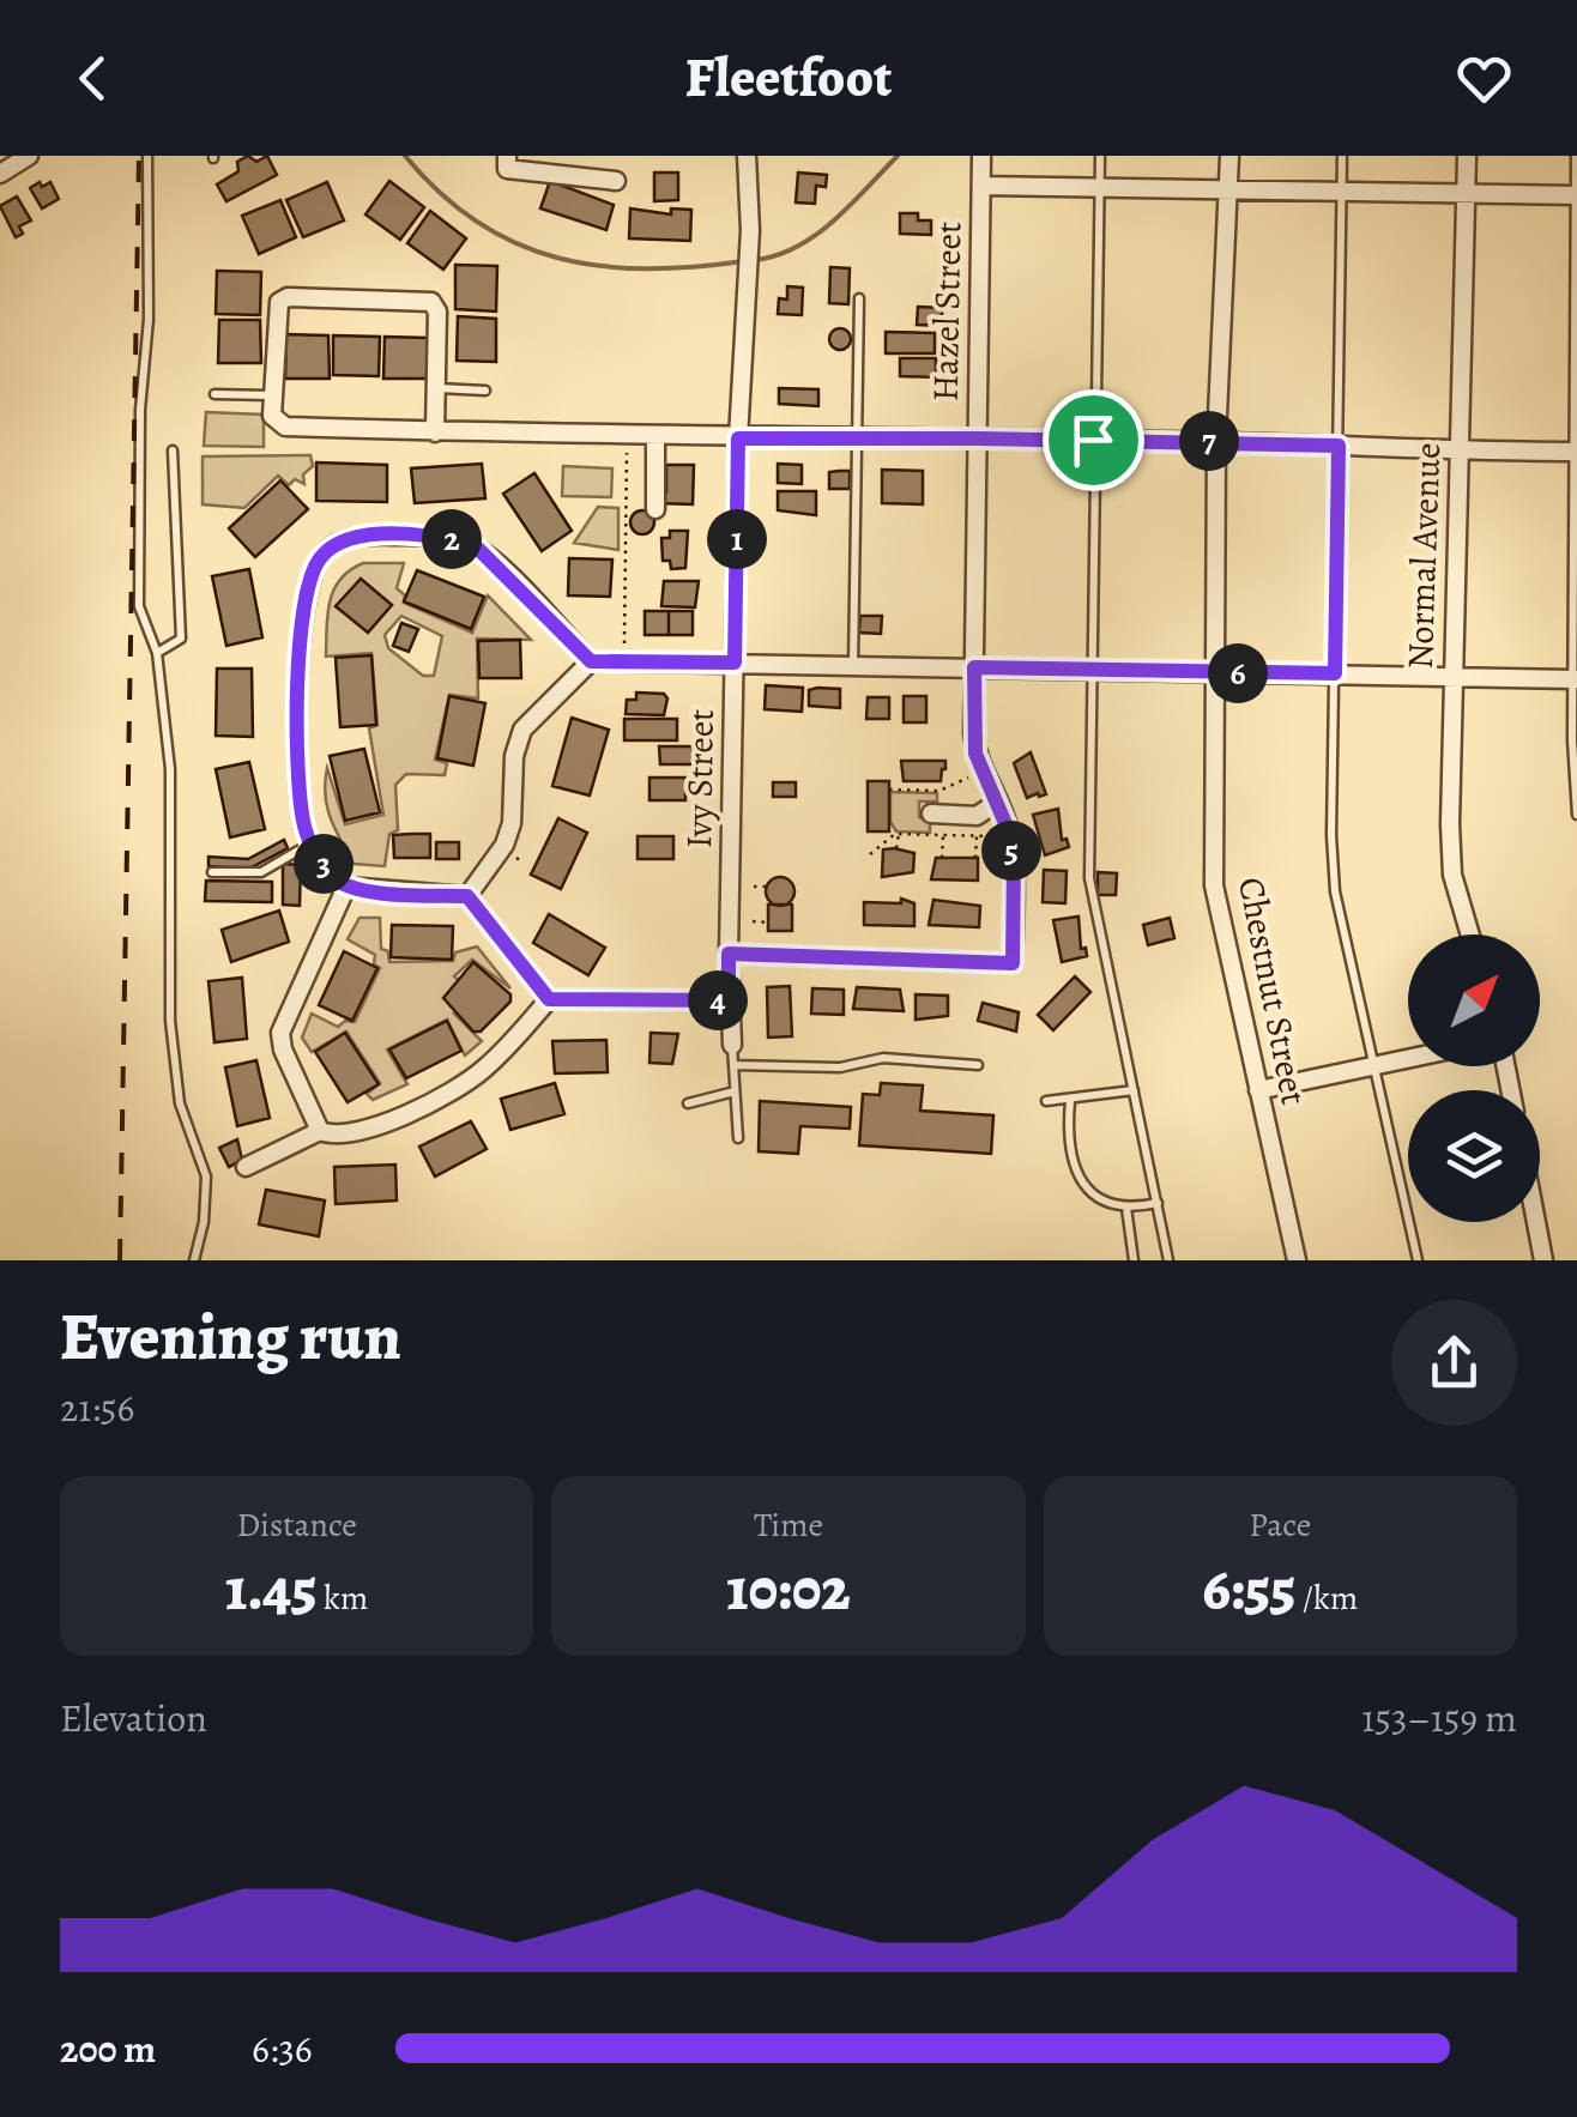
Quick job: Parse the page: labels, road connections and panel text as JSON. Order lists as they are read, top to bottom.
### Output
{
  "streets": {
    "street": [
      "Hazel Street",
      "Normal Avenue",
      "Ivy Street",
      "Chestnut Street"
    ]
  },
  "crossings": [
    ["Hazel Street", "Ivy Street"]
  ],
  "north": "top right",
  "page": {
    "header": "Fleetfoot",
    "pins": [
      "7",
      "1",
      "2",
      "6",
      "5",
      "3",
      "4"
    ],
    "heading": ["Evening run", "21:56"],
    "stats": [
      ["Distance", "1.45 km"],
      ["Time", "10:02"],
      ["Pace", "6:55 /km"]
    ],
    "chart": ["Elevation", "153–159 m"],
    "list": [
      {
        "name": "200 m",
        "note": "6:36"
      }
    ]
  }
}
